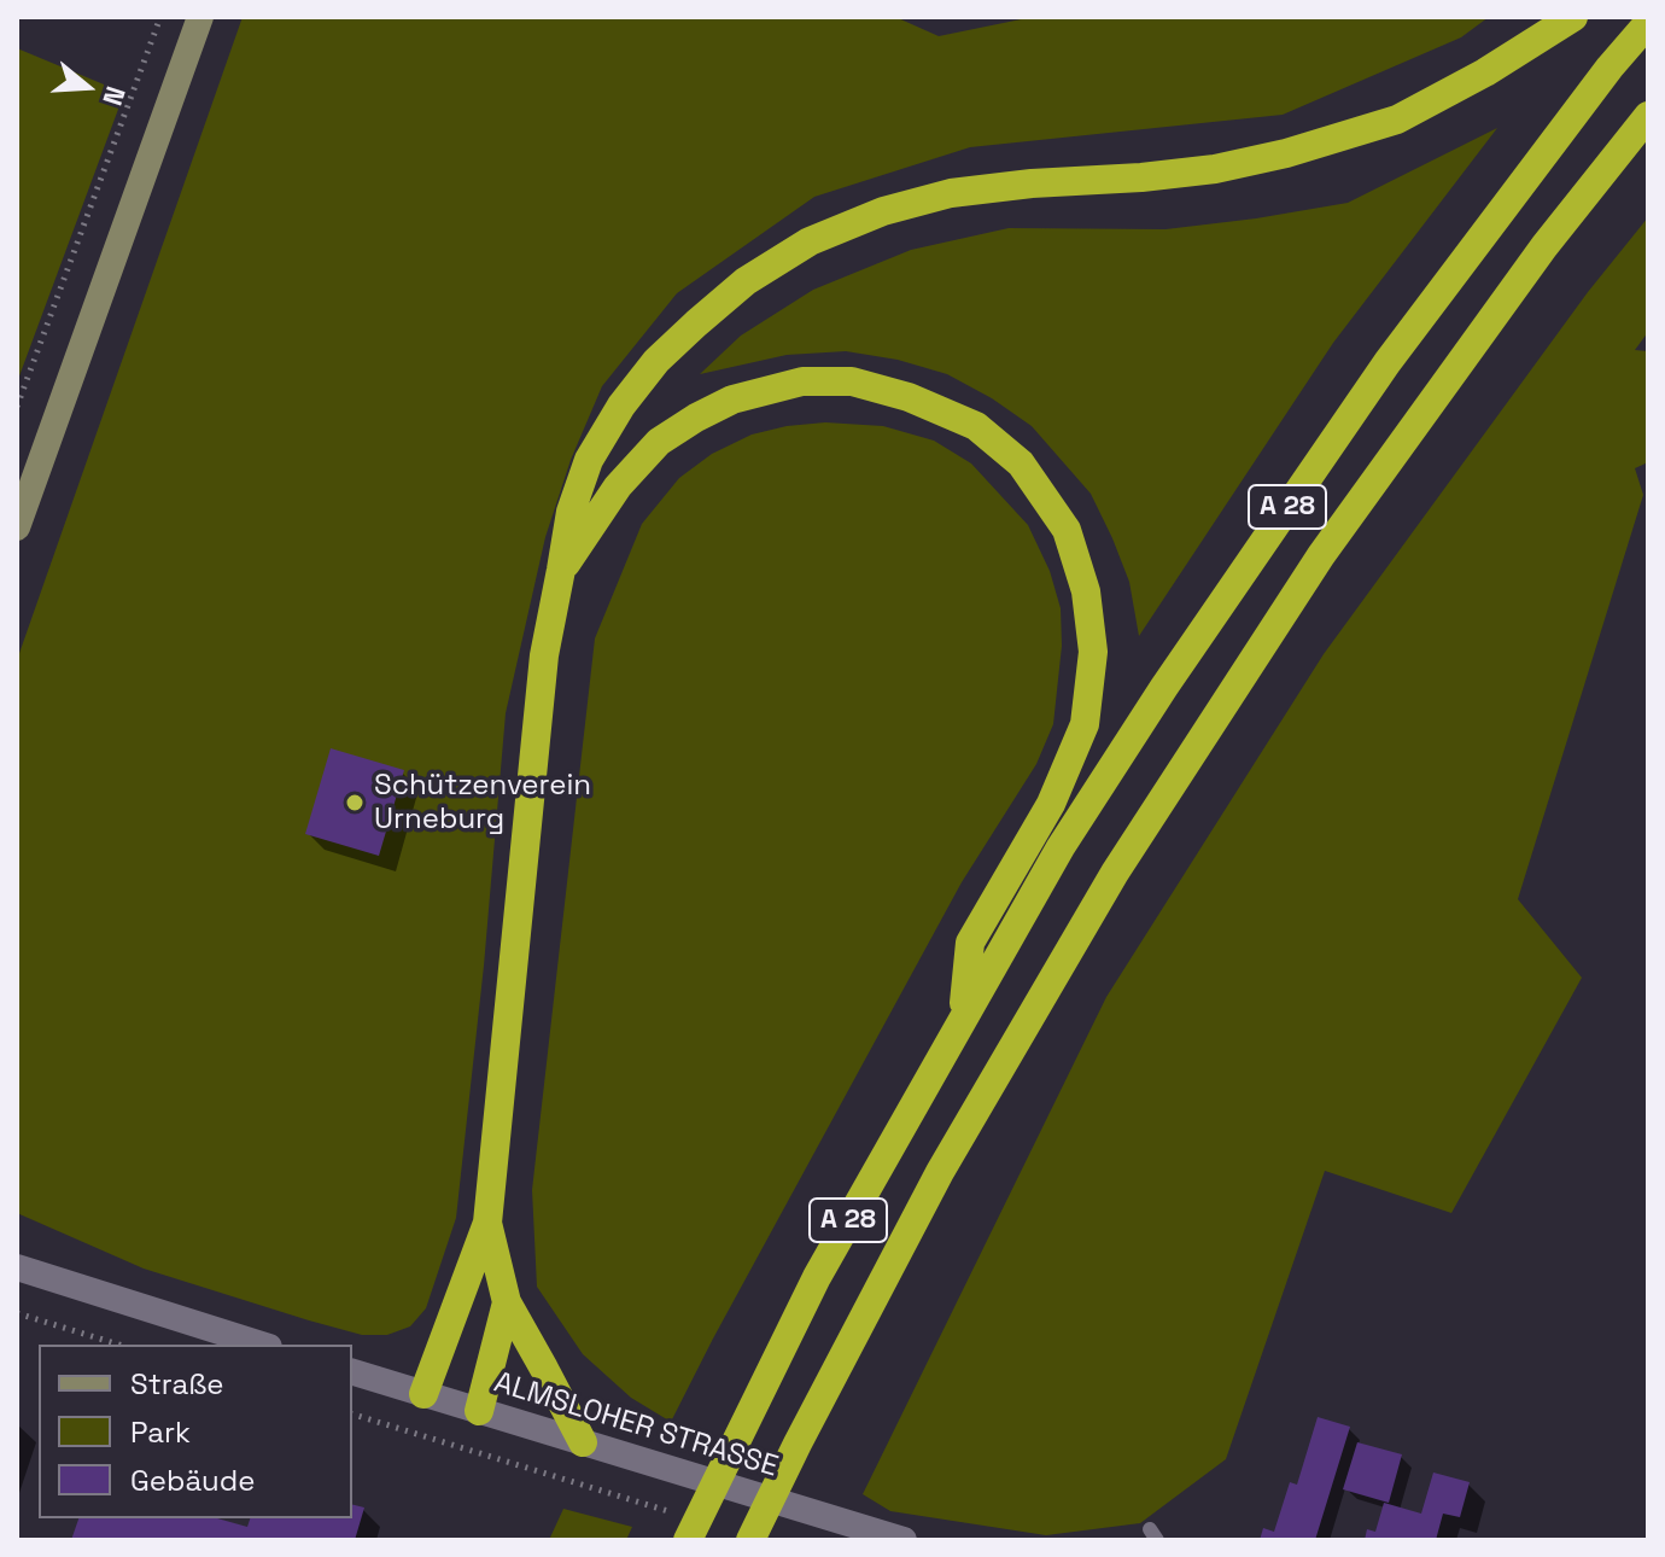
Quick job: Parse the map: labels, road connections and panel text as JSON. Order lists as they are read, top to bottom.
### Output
{
  "streets": {
    "highway": ["A 28"],
    "street": ["ALMSLOHER STRASSE"]
  },
  "places": ["Schützenverein Urneburg"],
  "legend": ["Straße", "Park", "Gebäude"],
  "north": "right"
}
